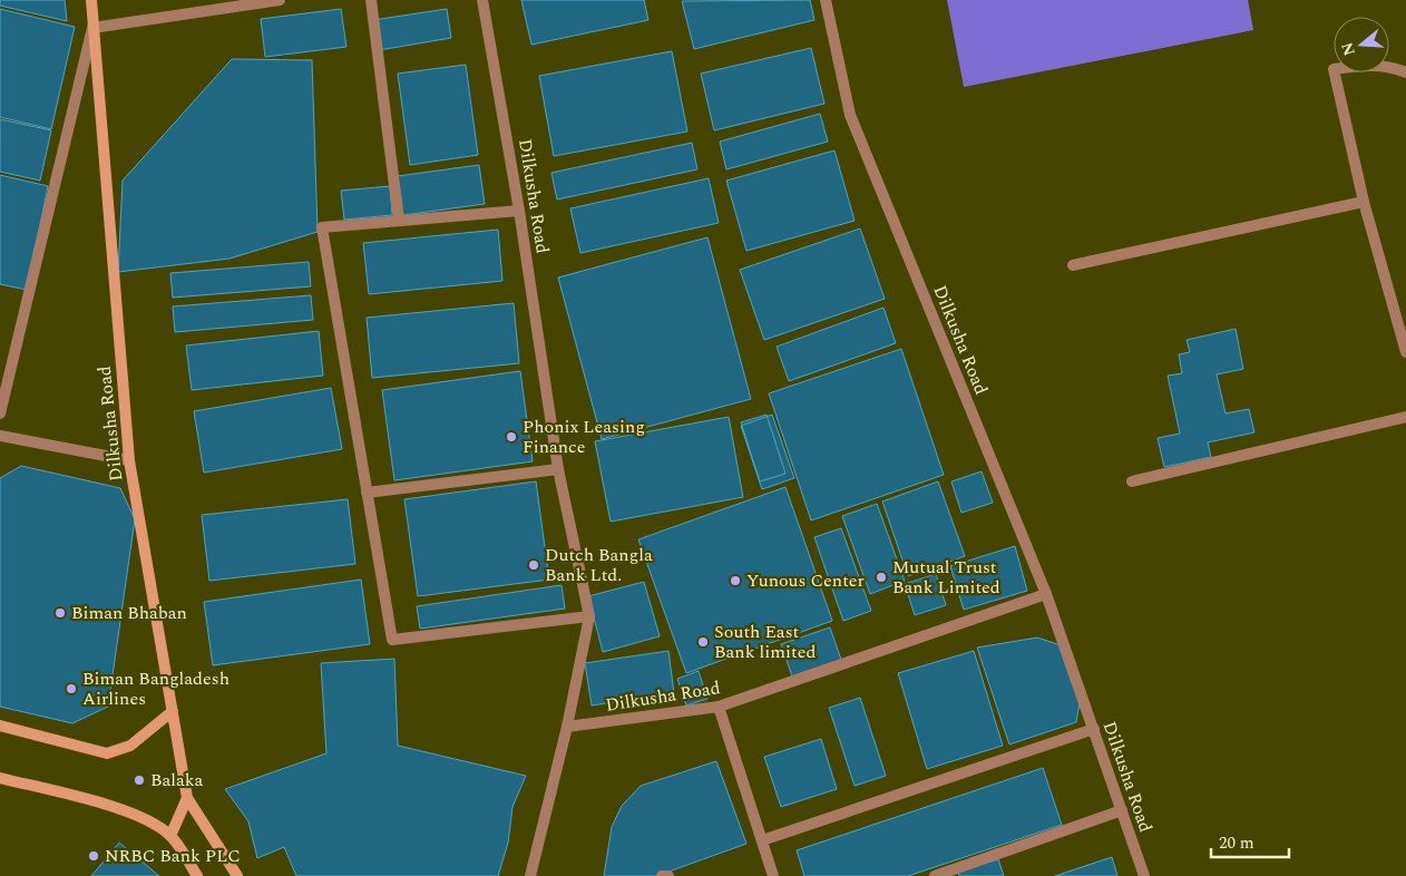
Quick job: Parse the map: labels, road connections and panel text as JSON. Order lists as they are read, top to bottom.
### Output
{
  "streets": {
    "main road": ["Dilkusha Road"]
  },
  "places": [
    "Phonix Leasing Finance",
    "Dutch Bangla Bank Ltd.",
    "Mutual Trust Bank Limited",
    "Yunous Center",
    "Biman Bhaban",
    "South East Bank limited",
    "Biman Bangladesh Airlines",
    "Balaka",
    "NRBC Bank PLC"
  ],
  "scale_bar": "20 m",
  "north": "left"
}
